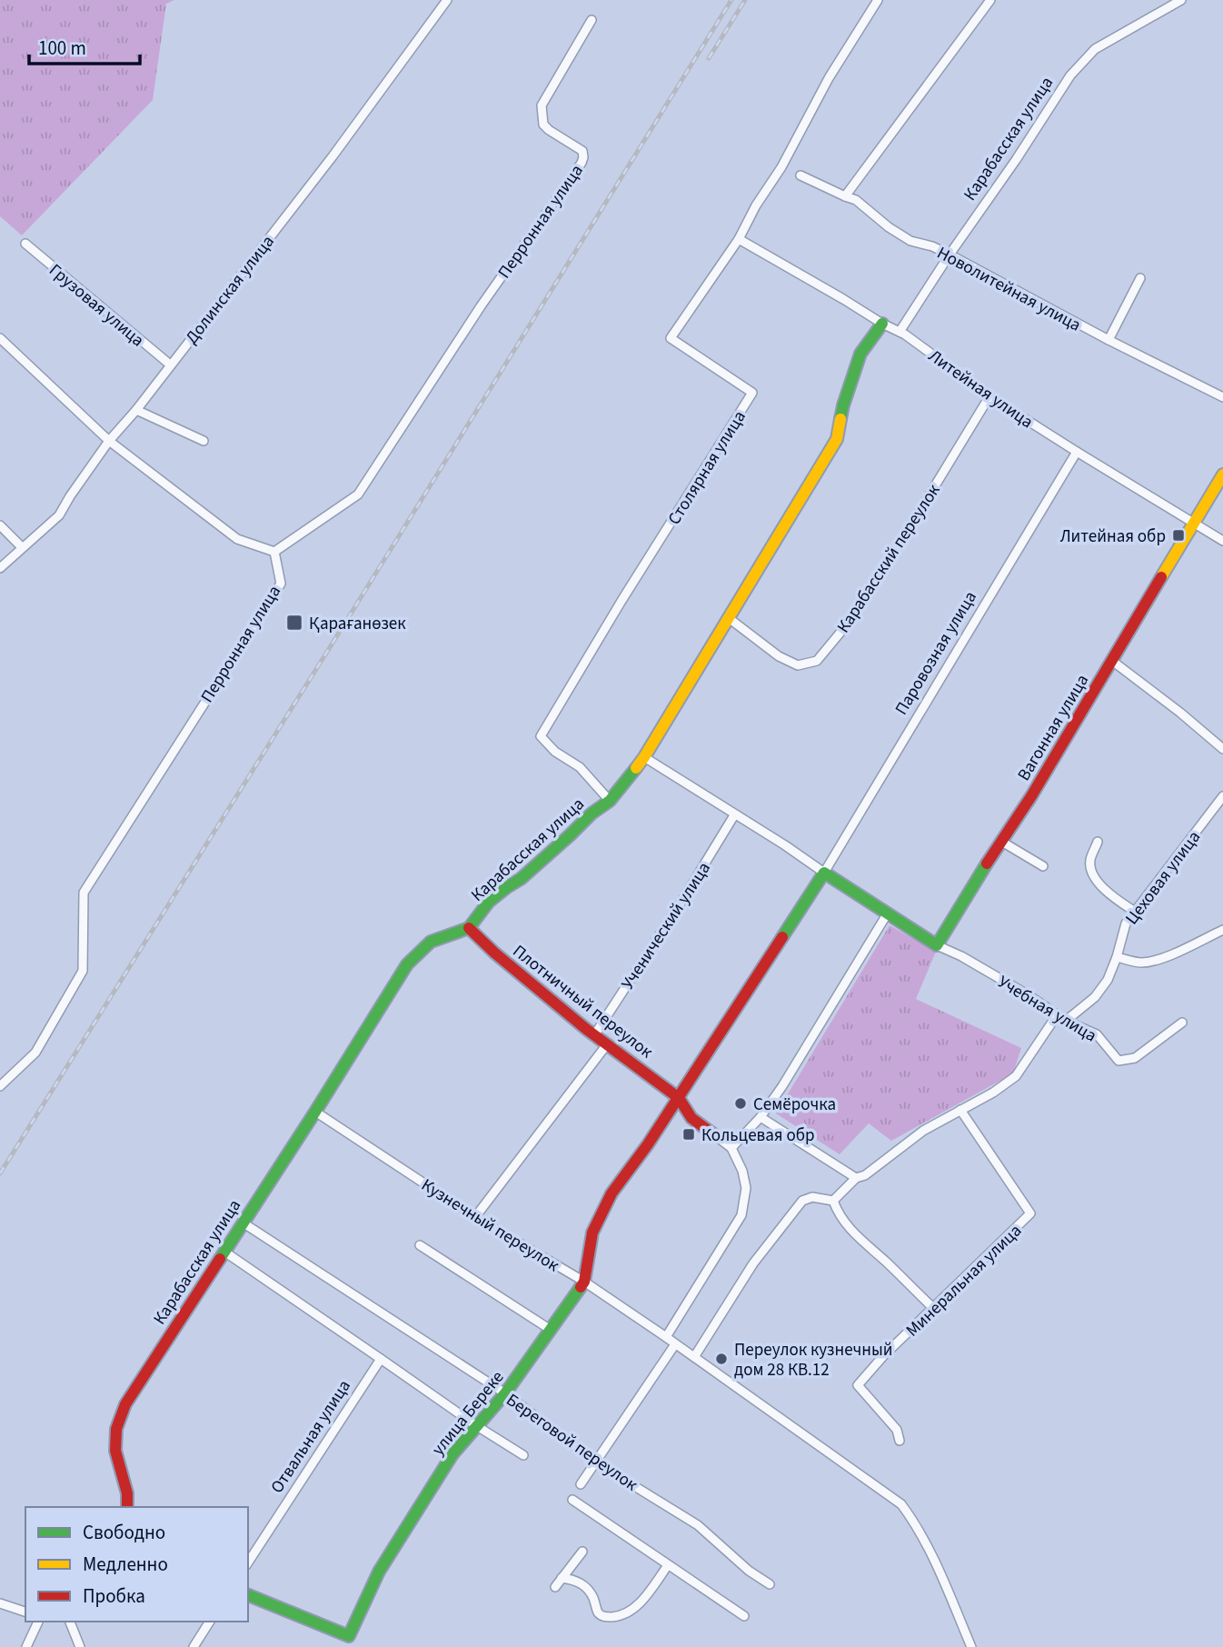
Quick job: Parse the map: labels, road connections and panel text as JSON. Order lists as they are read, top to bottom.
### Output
{
  "streets": {
    "street": [
      "Карабасская улица",
      "Перронная улица",
      "Новолитейная улица",
      "Долинская улица",
      "Грузовая улица",
      "Литейная улица",
      "Столярная улица",
      "Карабасский переулок",
      "Паровозная улица",
      "Вагонная улица",
      "Цеховая улица",
      "Ученический улица",
      "Плотничный переулок",
      "Учебная улица",
      "Кузнечный переулок",
      "Минеральная улица",
      "улица Береке",
      "Отвальная улица",
      "Береговой переулок"
    ]
  },
  "crossings": [
    ["Карабасская улица", "Новолитейная улица"],
    ["Карабасская улица", "Литейная улица"],
    ["Карабасская улица", "Столярная улица"],
    ["Карабасская улица", "Карабасский переулок"],
    ["Карабасская улица", "Плотничный переулок"],
    ["Карабасская улица", "Кузнечный переулок"],
    ["Карабасская улица", "Береговой переулок"],
    ["Долинская улица", "Грузовая улица"],
    ["Литейная улица", "Столярная улица"],
    ["Литейная улица", "Карабасский переулок"],
    ["Литейная улица", "Паровозная улица"],
    ["Литейная улица", "Вагонная улица"],
    ["Вагонная улица", "Учебная улица"],
    ["Цеховая улица", "Учебная улица"],
    ["Ученический улица", "Плотничный переулок"],
    ["Кузнечный переулок", "улица Береке"],
    ["улица Береке", "Береговой переулок"]
  ],
  "places": {
    "transit": ["Литейная обр", "Қарағанөзек", "Кольцевая обр"],
    "other": ["Семёрочка", "Переулок кузнечный дом 28 КВ.12"]
  },
  "legend": ["Свободно", "Медленно", "Пробка"],
  "scale_bar": "100 m"
}
